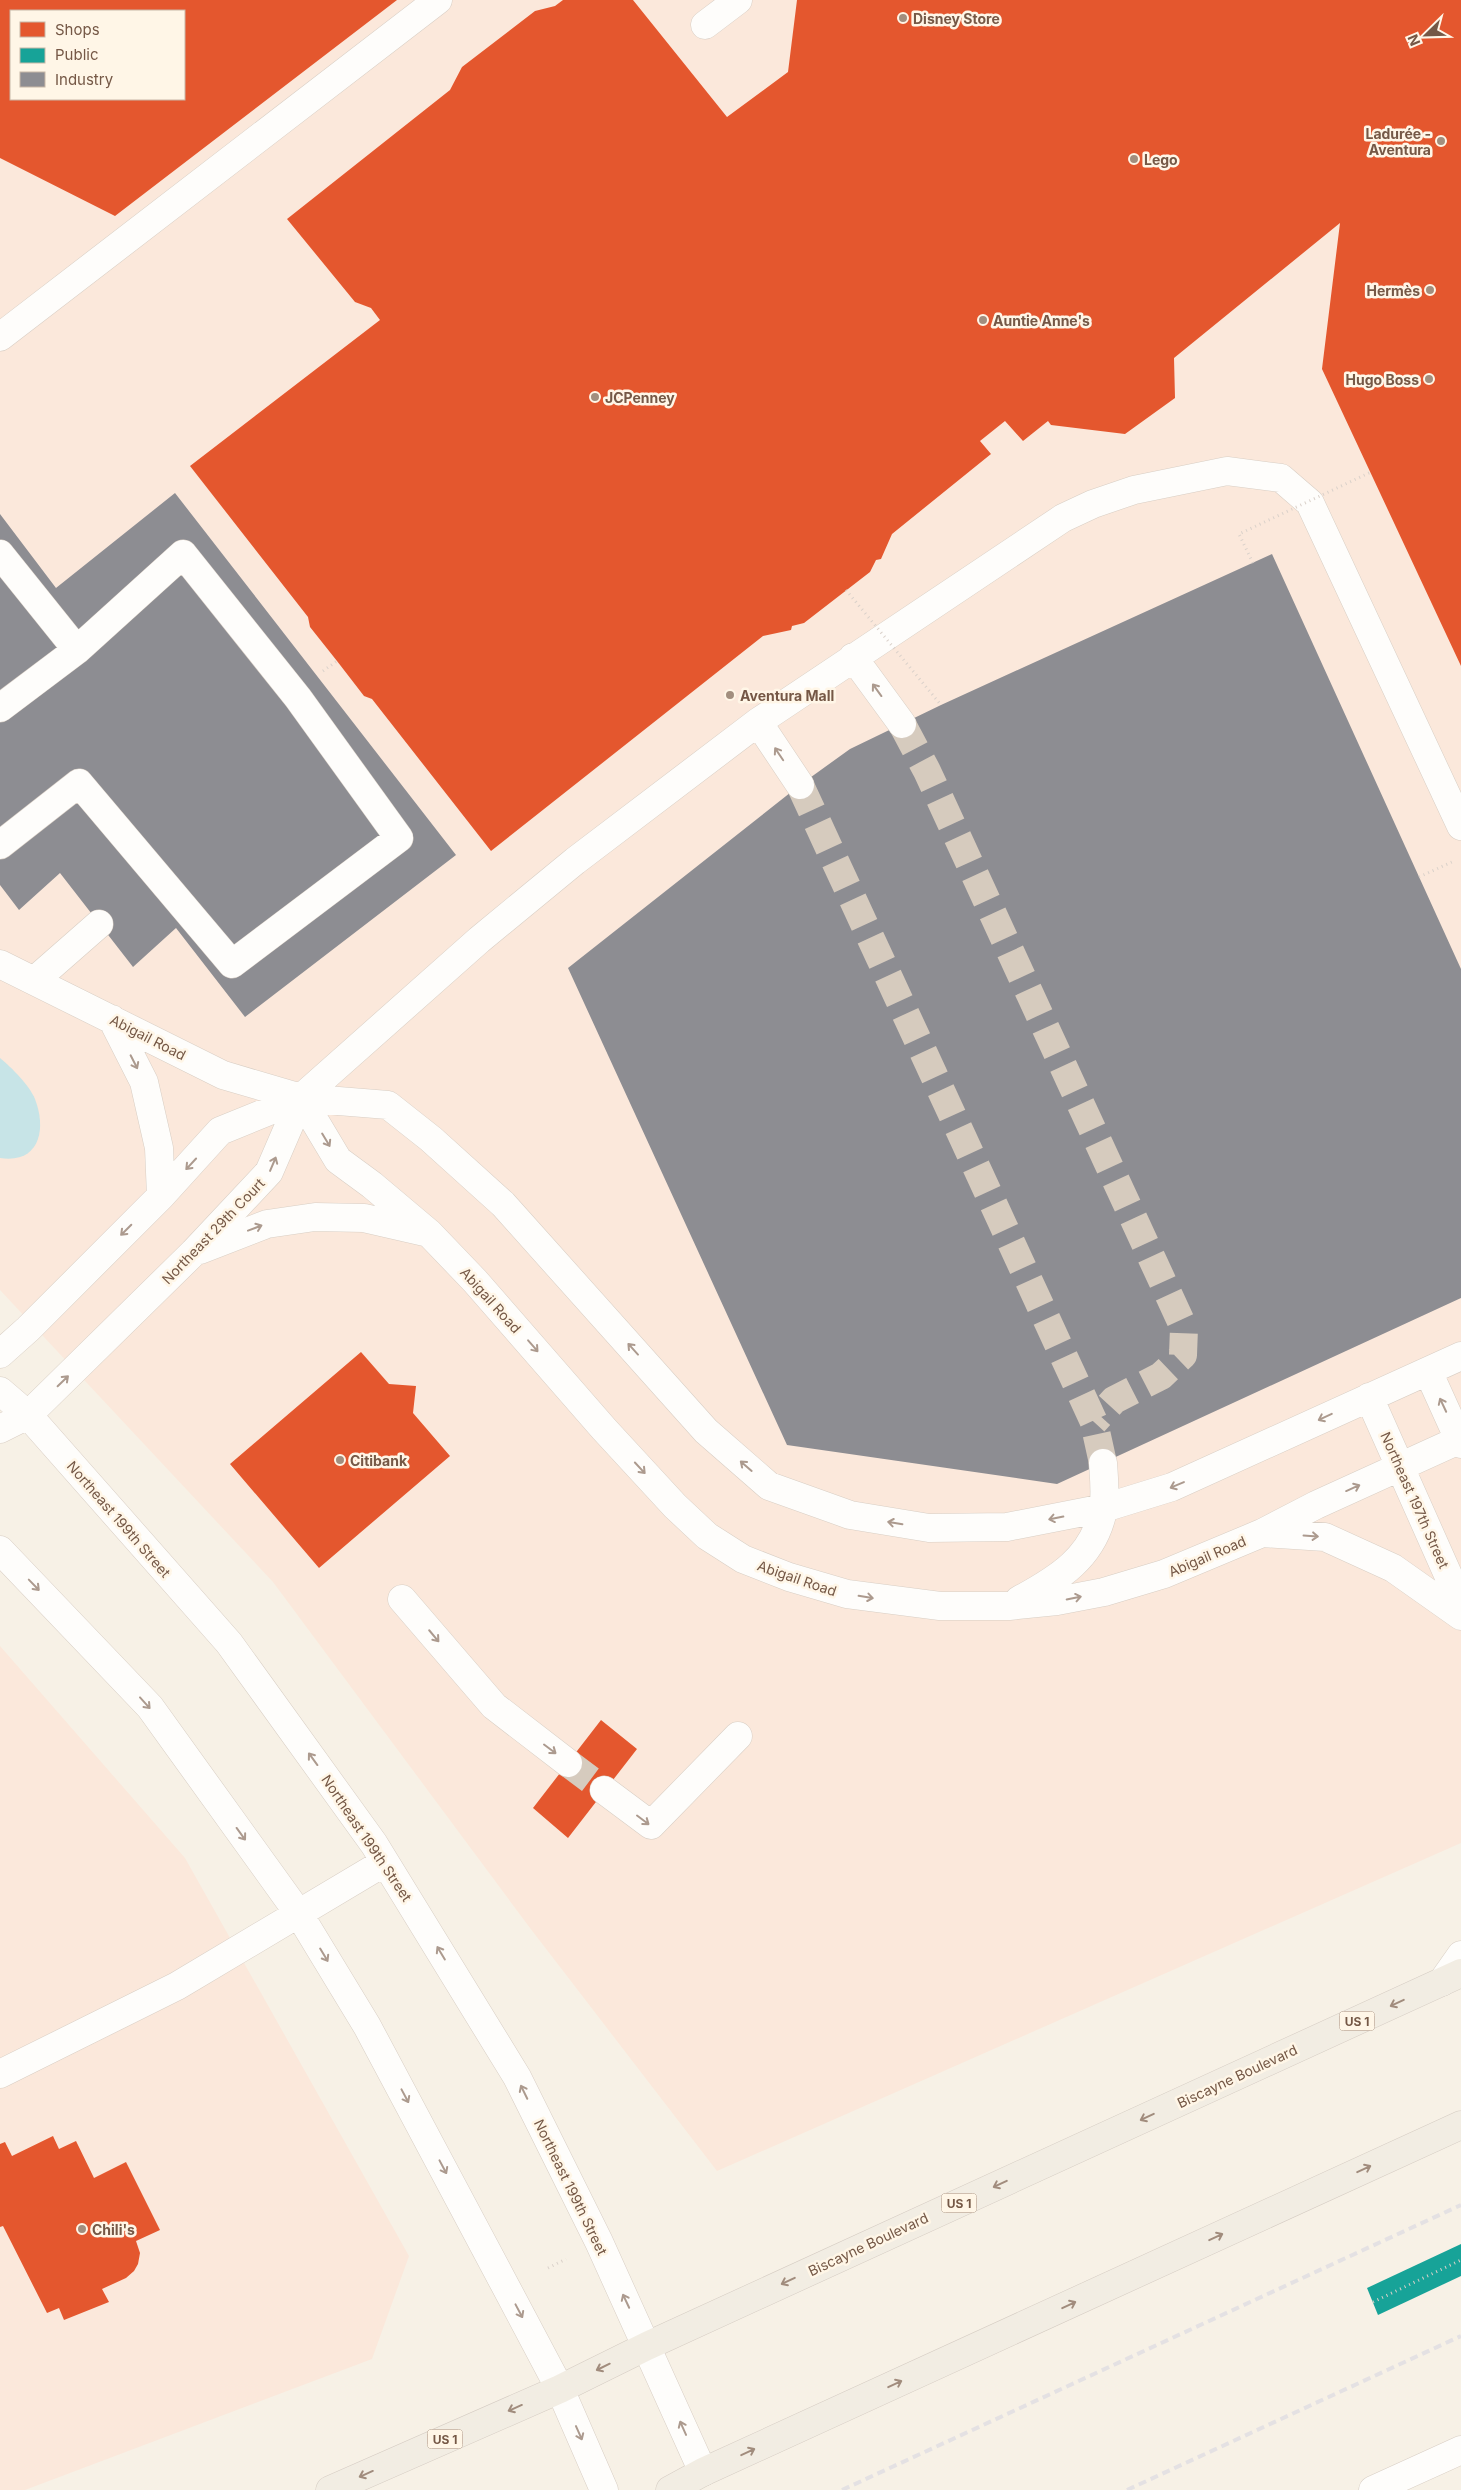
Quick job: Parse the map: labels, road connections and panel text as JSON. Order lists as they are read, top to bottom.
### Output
{
  "streets": {
    "main road": ["US 1", "Biscayne Boulevard"],
    "street": [
      "Abigail Road",
      "Northeast 29th Court",
      "Northeast 197th Street",
      "Northeast 199th Street"
    ]
  },
  "crossings": [
    ["Abigail Road", "Northeast 29th Court"],
    ["Abigail Road", "Northeast 197th Street"],
    ["Northeast 29th Court", "Northeast 199th Street"],
    ["Northeast 199th Street", "Biscayne Boulevard"]
  ],
  "places": [
    "Disney Store",
    "Ladurée - Aventura",
    "Lego",
    "Hermès",
    "Auntie Anne's",
    "Hugo Boss",
    "JCPenney",
    "Aventura Mall",
    "Citibank",
    "Chili's"
  ],
  "legend": ["Shops", "Public", "Industry"],
  "north": "bottom left"
}
